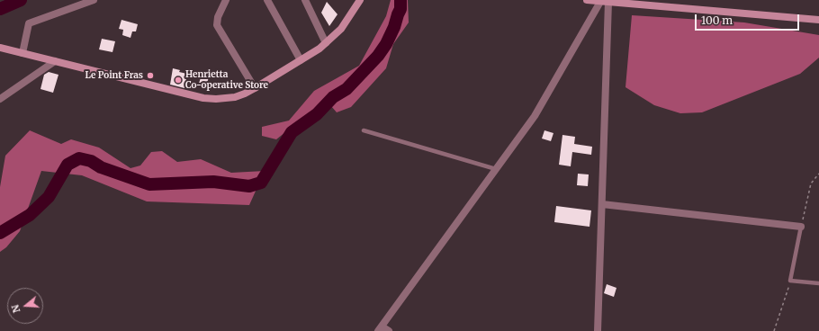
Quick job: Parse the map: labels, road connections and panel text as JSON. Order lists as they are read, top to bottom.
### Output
{
  "places": ["Le Point Fras", "Henrietta Co-operative Store"],
  "scale_bar": "100 m",
  "north": "left"
}
